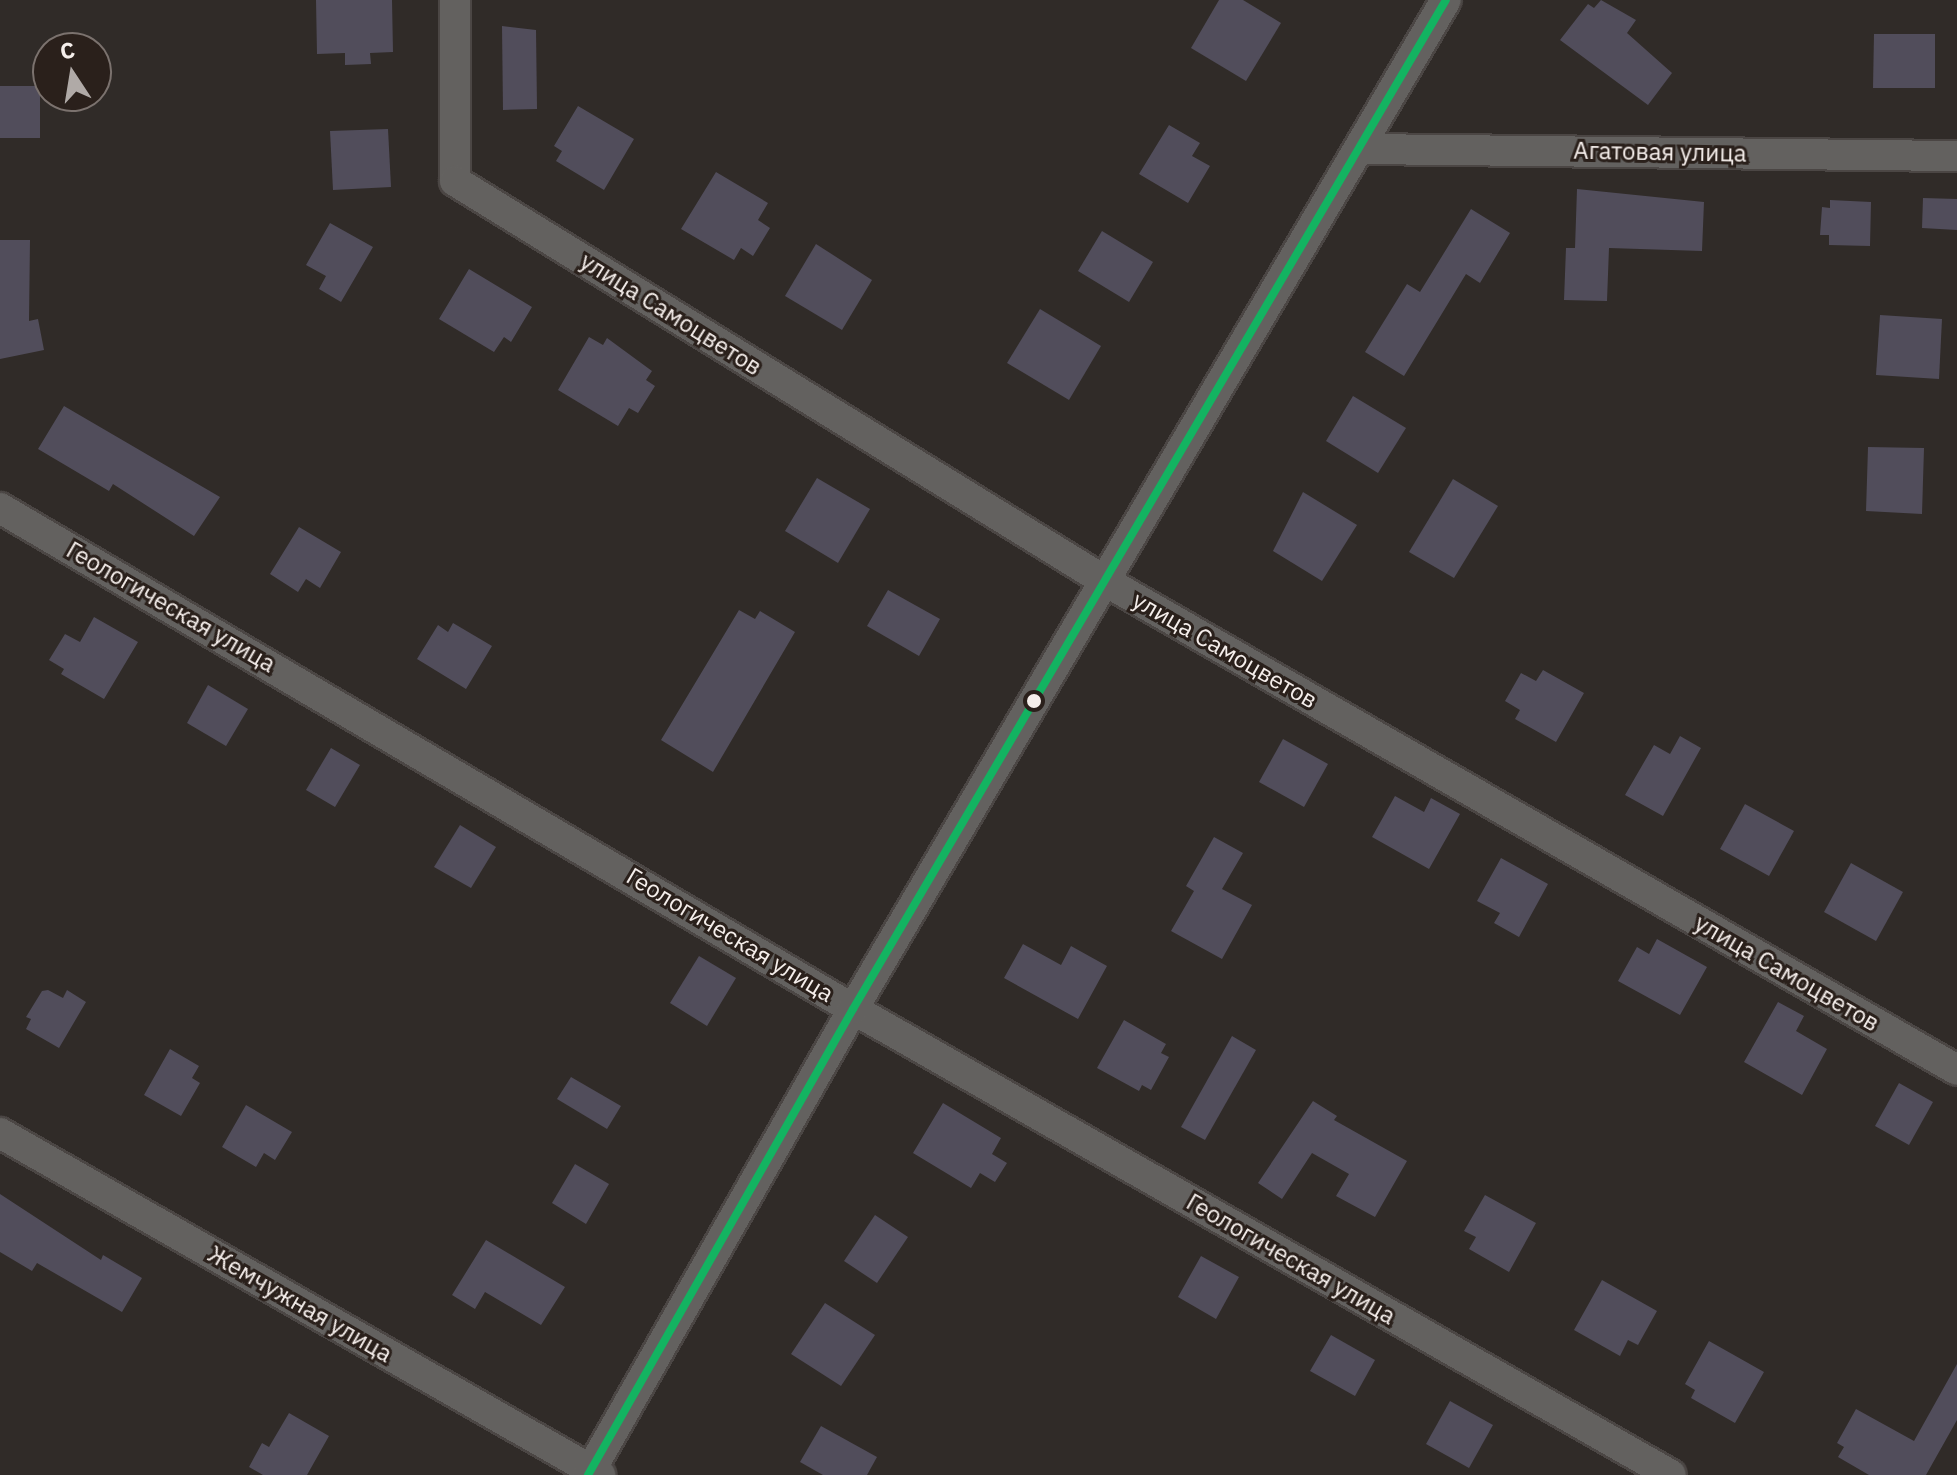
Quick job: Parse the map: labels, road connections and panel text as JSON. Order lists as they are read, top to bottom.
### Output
{
  "streets": {
    "street": [
      "Агатовая улица",
      "улица Самоцветов",
      "Геологическая улица",
      "Жемчужная улица"
    ]
  },
  "north": "top"
}
